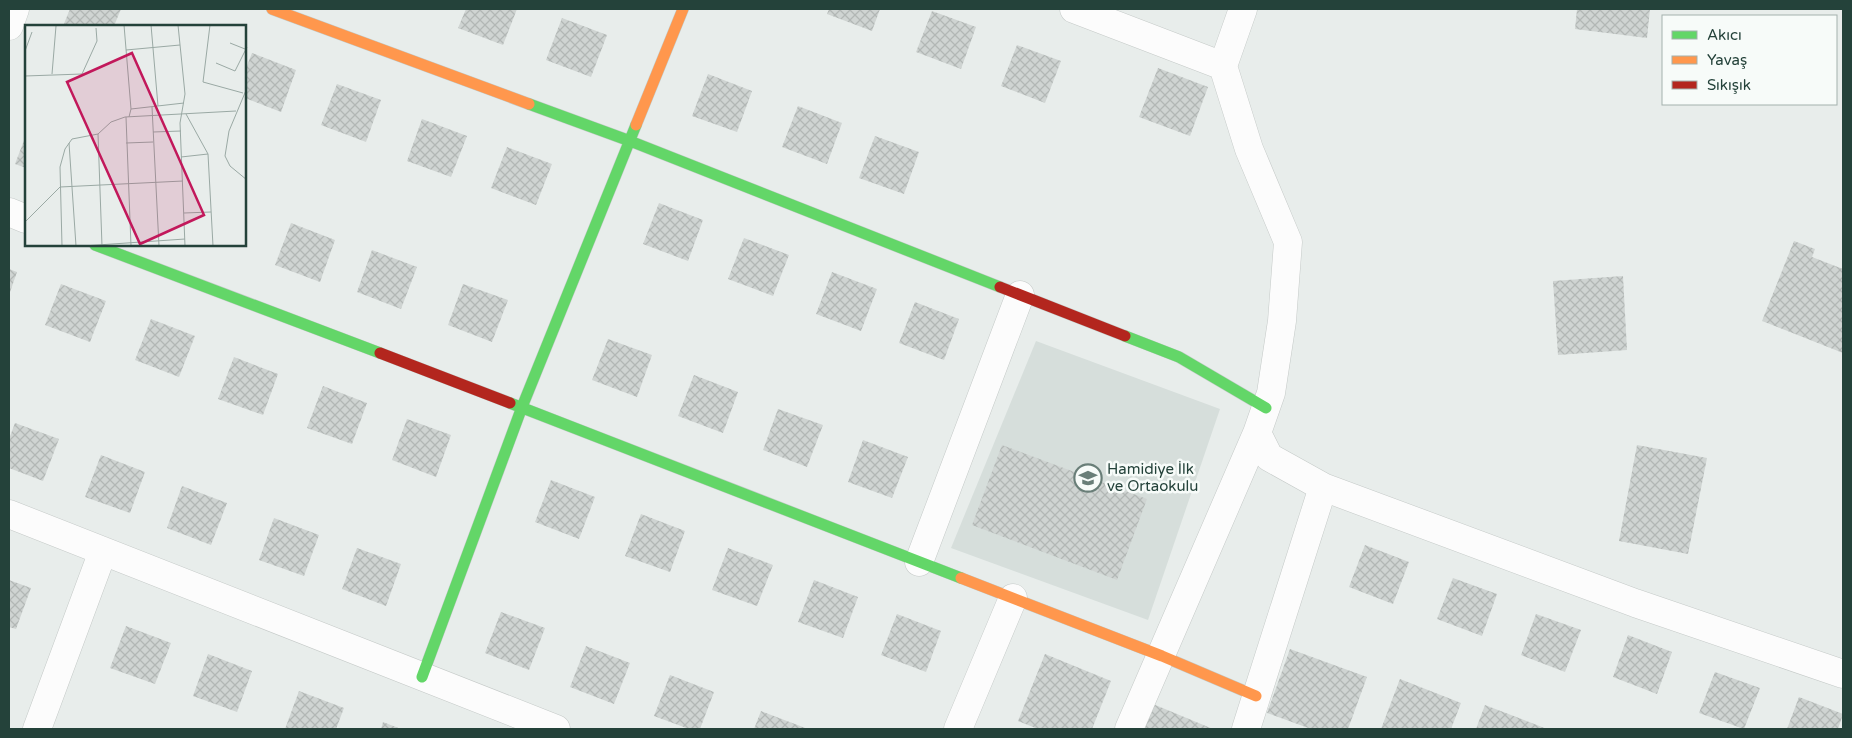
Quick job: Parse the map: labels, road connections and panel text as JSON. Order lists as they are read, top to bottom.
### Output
{
  "places": {
    "school or university": ["Hamidiye İlk ve Ortaokulu"]
  },
  "legend": ["Akıcı", "Yavaş", "Sıkışık"]
}
